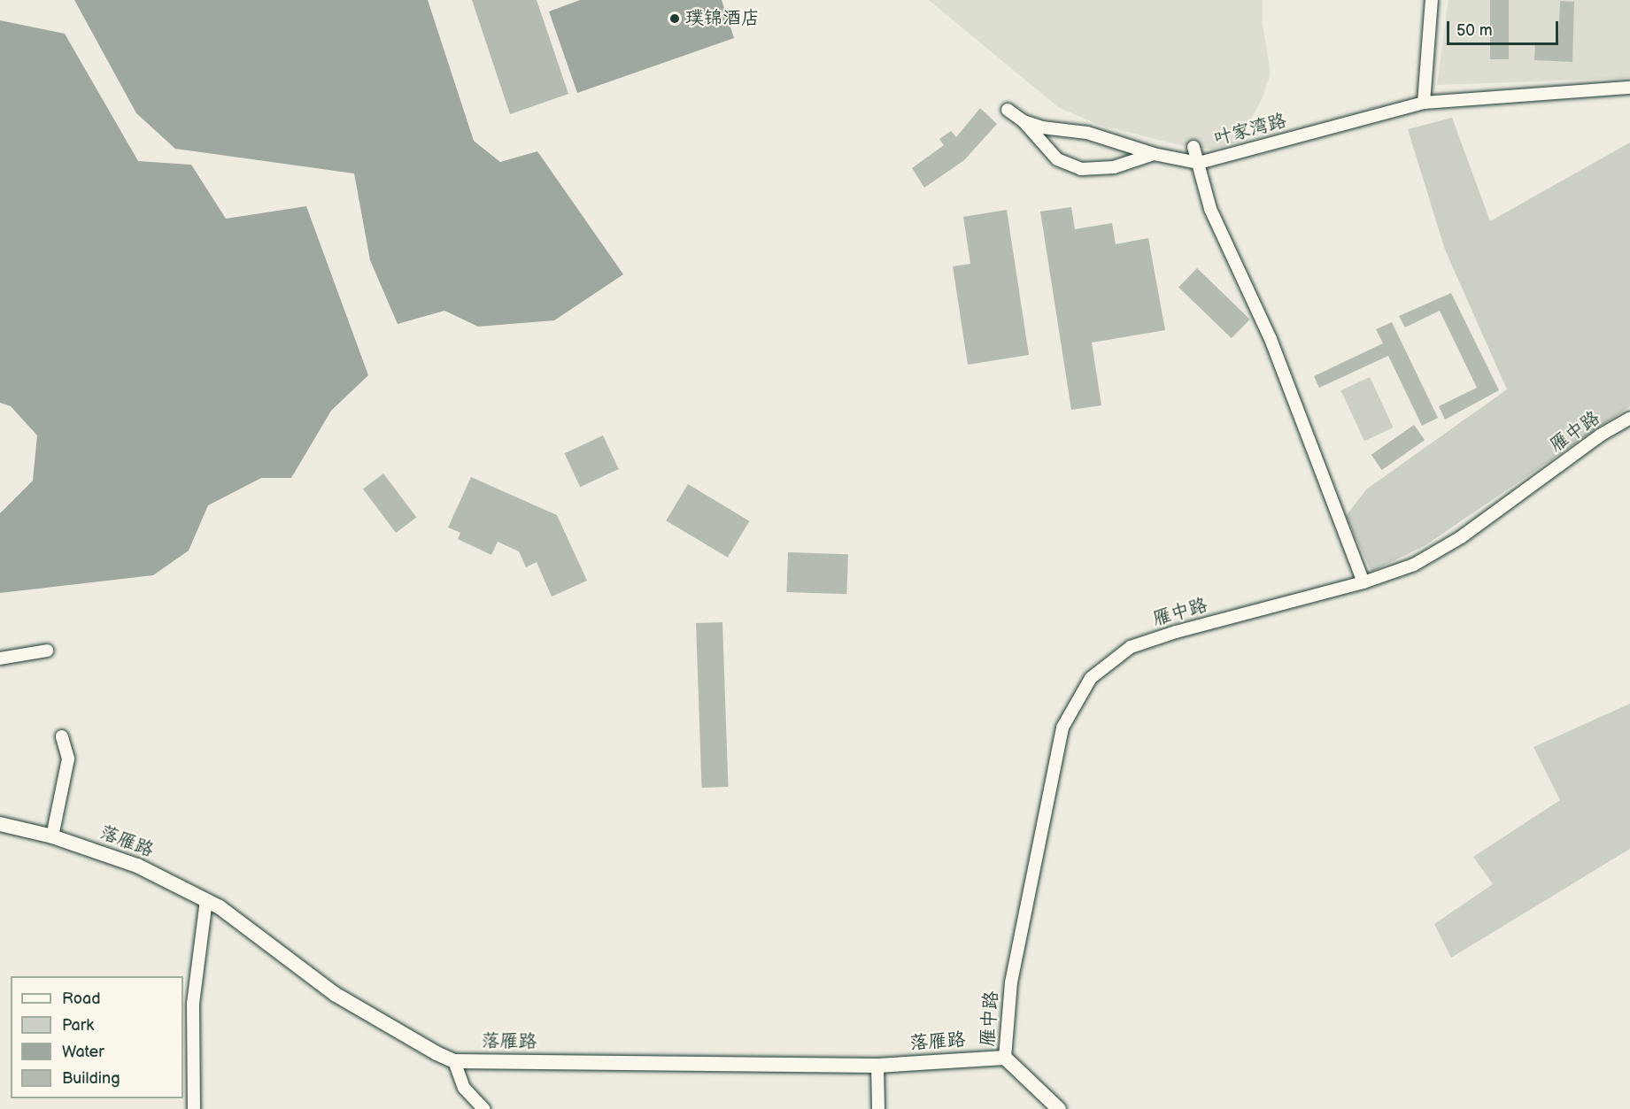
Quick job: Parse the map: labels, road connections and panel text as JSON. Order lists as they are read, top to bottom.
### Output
{
  "streets": {
    "street": ["叶家湾路", "雁中路", "落雁路"]
  },
  "crossings": [
    ["叶家湾路", "雁中路"],
    ["雁中路", "落雁路"]
  ],
  "places": ["璞锦酒店"],
  "legend": [
    "Road",
    "Park",
    "Water",
    "Building"
  ],
  "scale_bar": "50 m"
}
